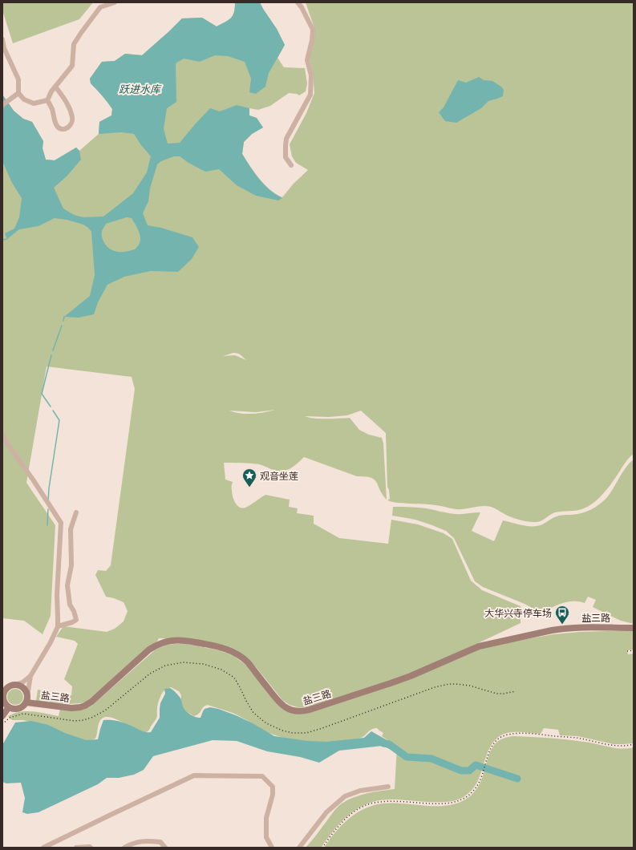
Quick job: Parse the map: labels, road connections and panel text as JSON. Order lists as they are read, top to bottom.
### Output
{
  "streets": {
    "main road": ["盐三路"]
  },
  "water": ["跃进水库"],
  "places": {
    "place": ["观音坐莲"],
    "bus stop": ["大华兴寺停车场"]
  }
}
